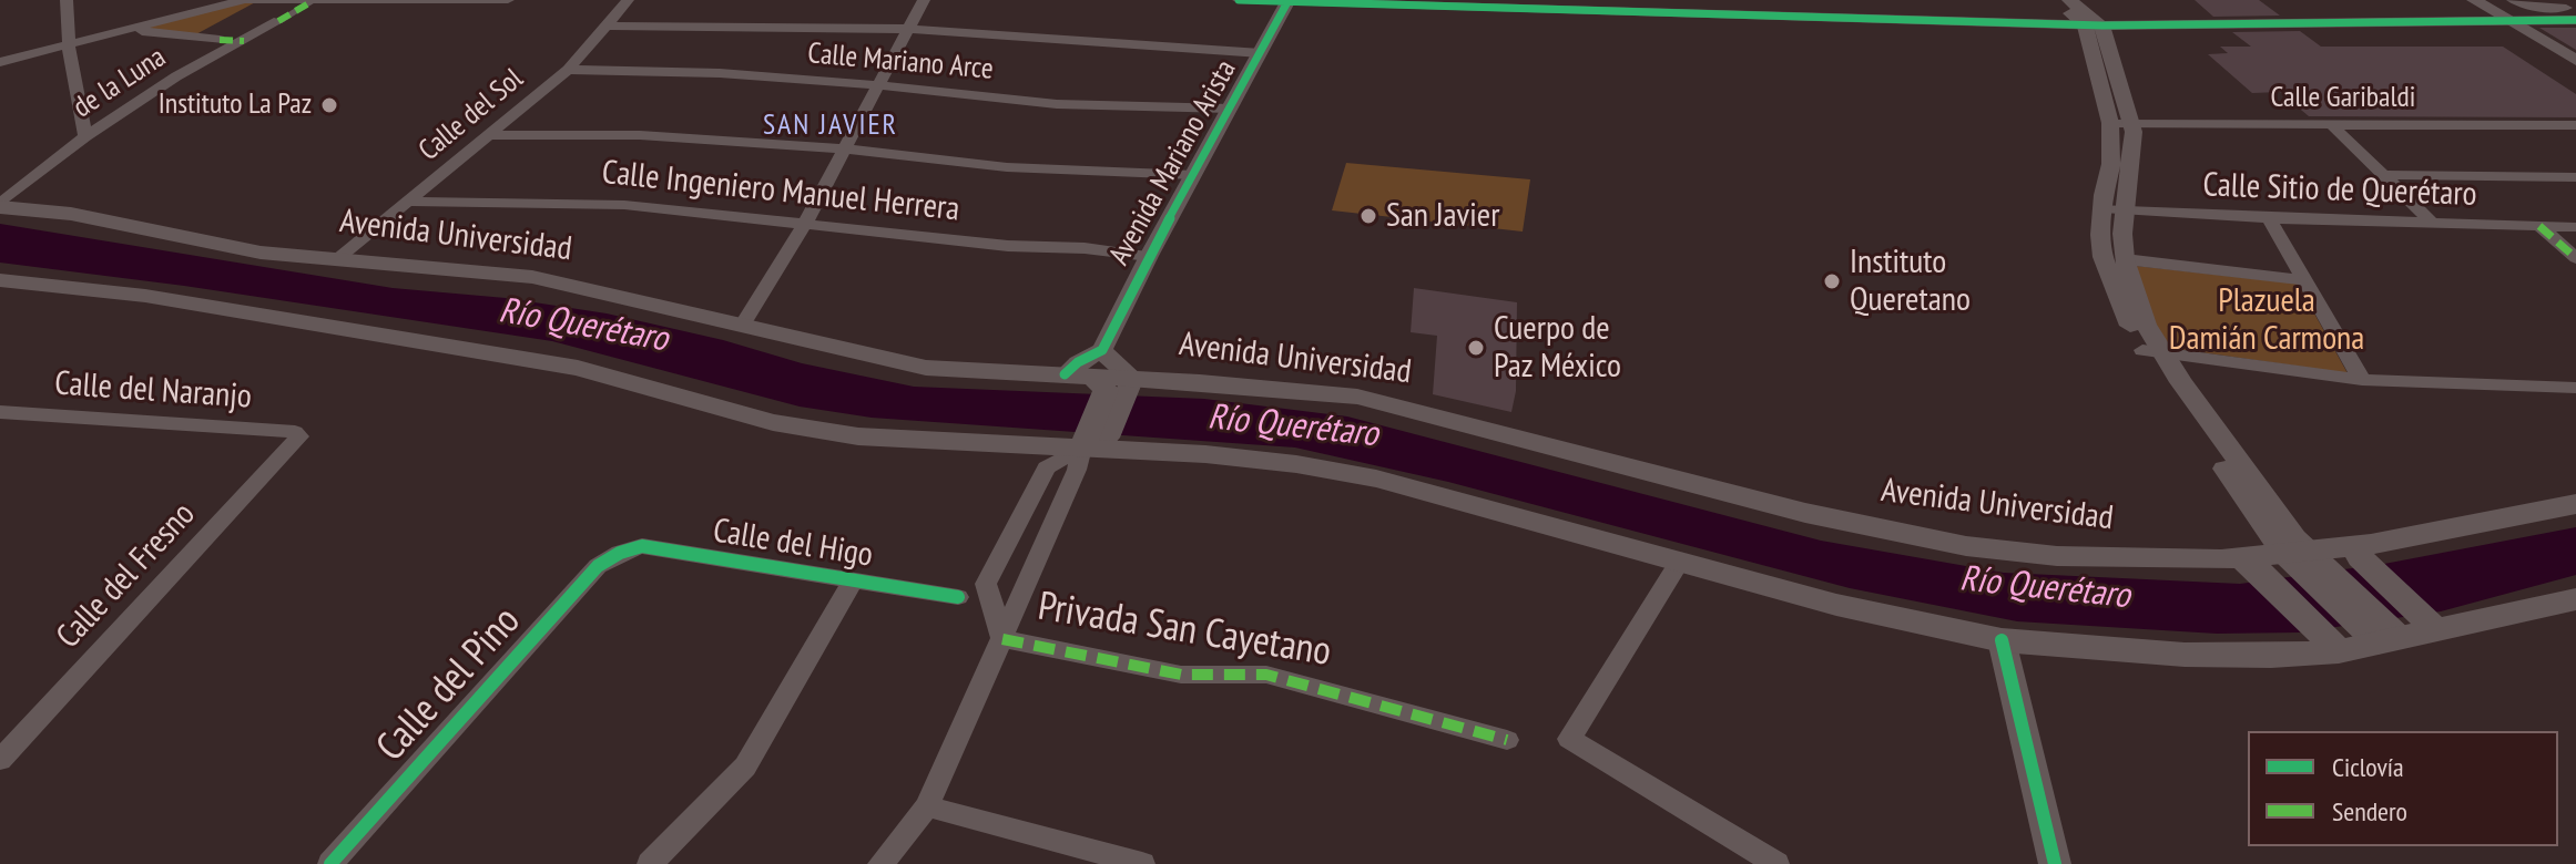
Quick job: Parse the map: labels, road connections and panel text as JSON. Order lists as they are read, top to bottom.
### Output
{
  "streets": {
    "main road": ["Avenida Universidad"],
    "street": [
      "Calle Mariano Arce",
      "de la Luna",
      "Calle Garibaldi",
      "Calle del Sol",
      "Avenida Mariano Arista",
      "Calle Sitio de Querétaro",
      "Calle Ingeniero Manuel Herrera",
      "Calle del Naranjo",
      "Calle del Higo",
      "Calle del Fresno",
      "Privada San Cayetano",
      "Calle del Pino"
    ]
  },
  "crossings": [
    ["Calle Mariano Arce", "Calle del Sol"],
    ["Calle Mariano Arce", "Avenida Mariano Arista"],
    ["de la Luna", "Avenida Universidad"],
    ["Calle del Sol", "Calle Ingeniero Manuel Herrera"],
    ["Calle del Sol", "Avenida Universidad"],
    ["Avenida Mariano Arista", "Calle Ingeniero Manuel Herrera"],
    ["Calle del Naranjo", "Calle del Fresno"],
    ["Calle del Higo", "Calle del Pino"]
  ],
  "districts": ["SAN JAVIER"],
  "water": ["Río Querétaro"],
  "parks": ["Plazuela Damián Carmona"],
  "places": [
    "Instituto La Paz",
    "San Javier",
    "Instituto Queretano",
    "Cuerpo de Paz México"
  ],
  "legend": ["Ciclovía", "Sendero"]
}
